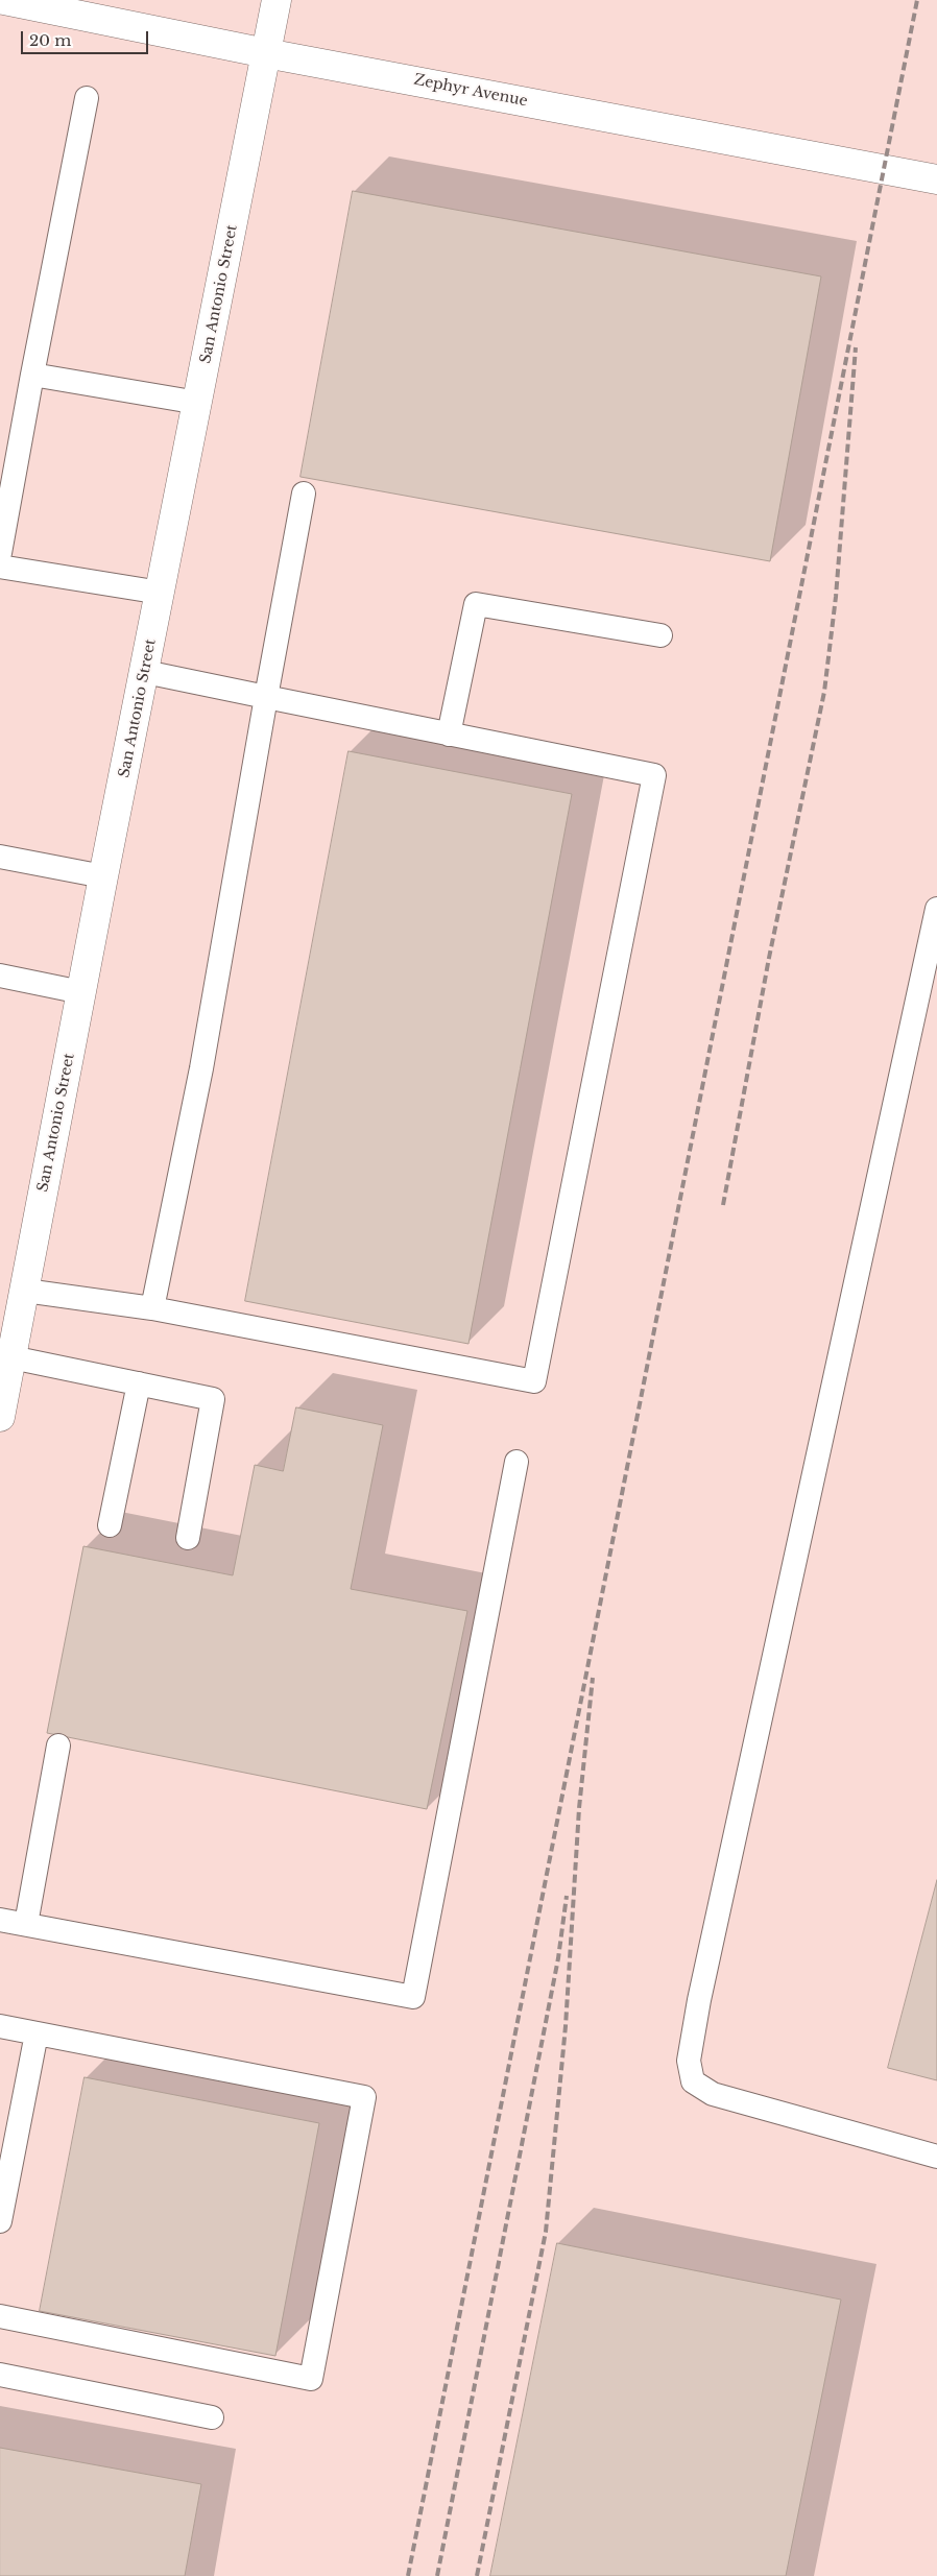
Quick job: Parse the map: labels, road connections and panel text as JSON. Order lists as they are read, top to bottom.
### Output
{
  "streets": {
    "street": ["Zephyr Avenue", "San Antonio Street"]
  },
  "crossings": [
    ["Zephyr Avenue", "San Antonio Street"]
  ],
  "scale_bar": "20 m"
}
